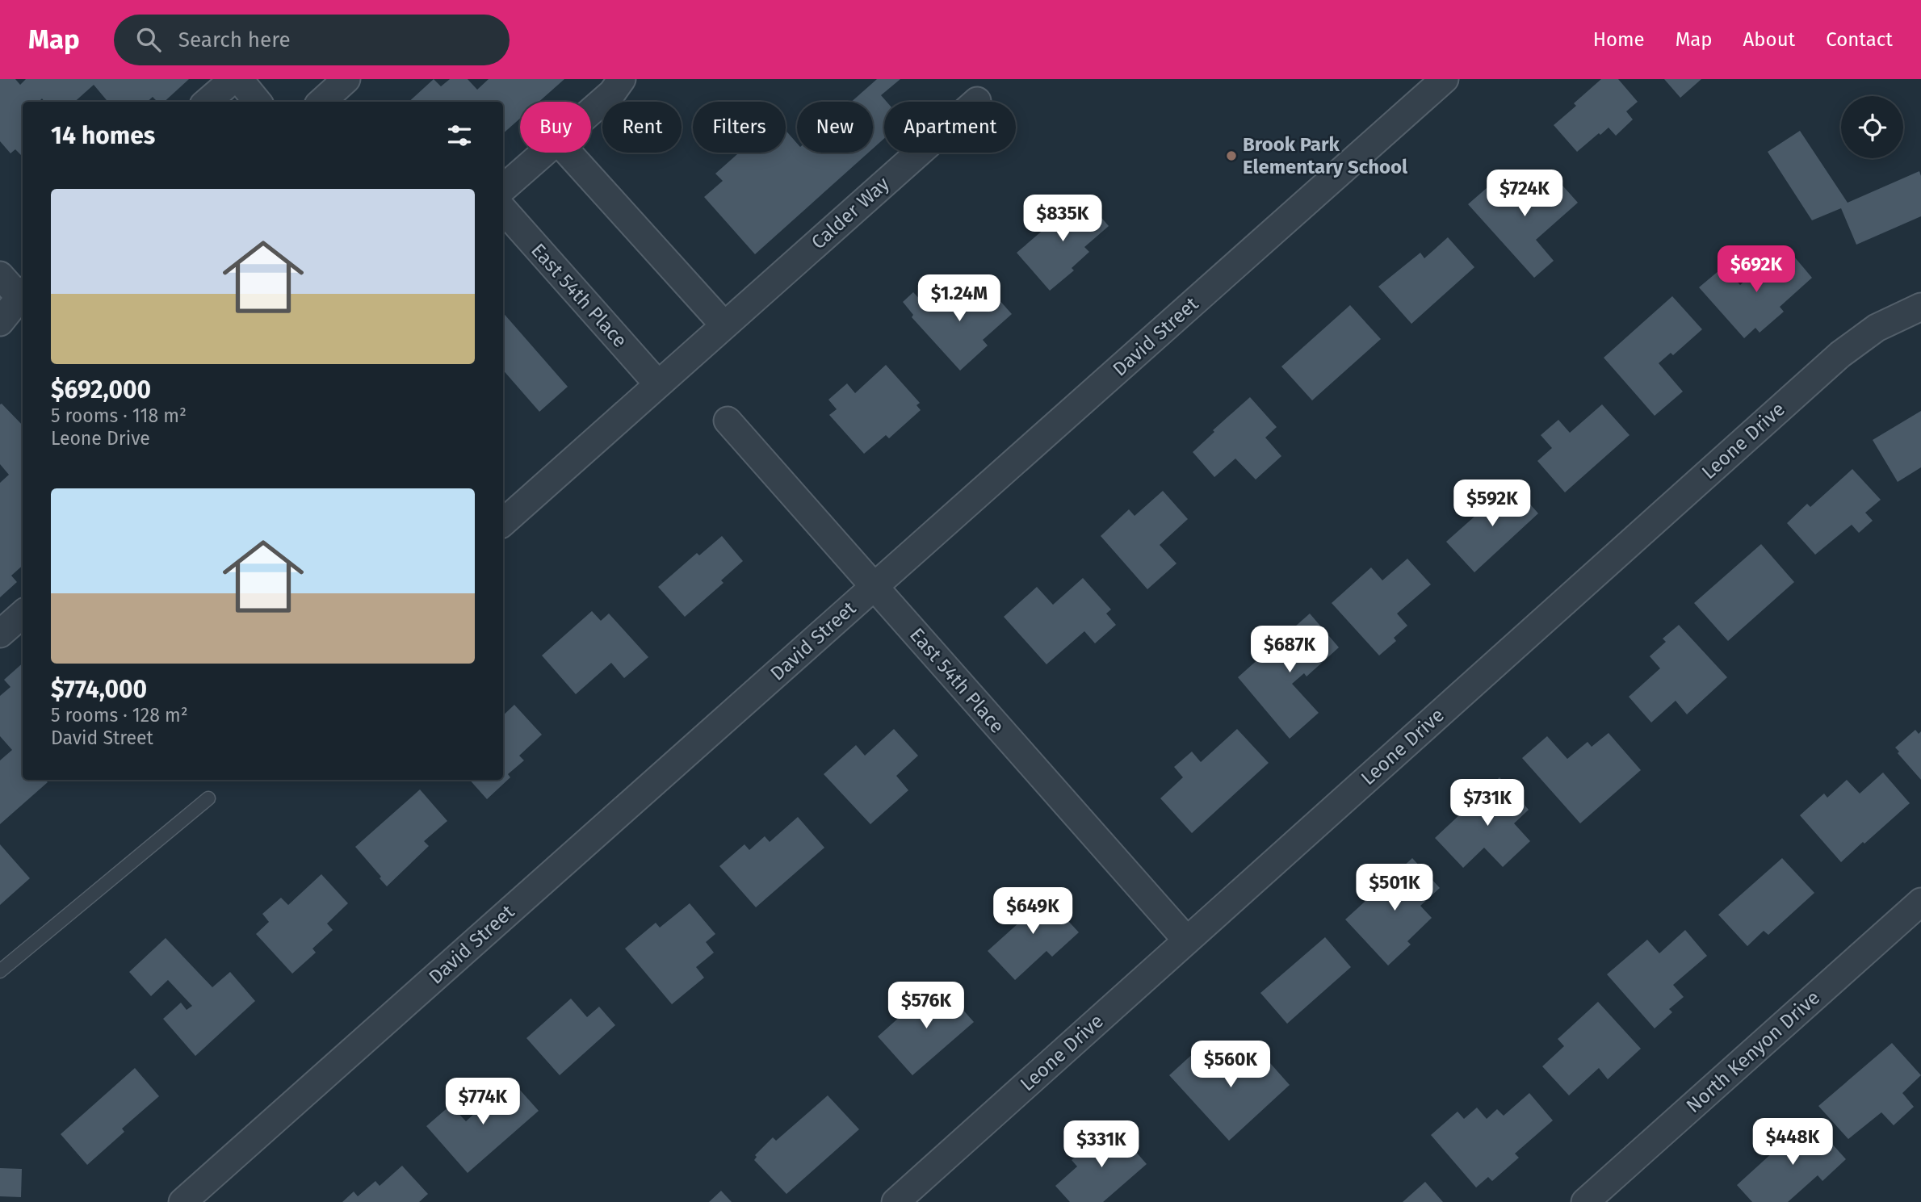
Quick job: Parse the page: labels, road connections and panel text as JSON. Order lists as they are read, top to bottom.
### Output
{
  "streets": {
    "street": [
      "Calder Way",
      "East 54th Place",
      "David Street",
      "Leone Drive",
      "North Kenyon Drive"
    ]
  },
  "crossings": [
    ["Calder Way", "East 54th Place"],
    ["East 54th Place", "David Street"],
    ["East 54th Place", "Leone Drive"]
  ],
  "places": ["Brook Park Elementary School"],
  "page": {
    "header": "Map",
    "search": "Search here",
    "nav": [
      "Home",
      "Map",
      "About",
      "Contact"
    ],
    "chip": [
      "Buy",
      "Rent",
      "Filters",
      "New",
      "Apartment"
    ],
    "heading": "14 homes",
    "price": [
      "$724K",
      "$835K",
      "$692K",
      "$1.24M",
      "$592K",
      "$687K",
      "$731K",
      "$501K",
      "$649K",
      "$576K",
      "$560K",
      "$774K",
      "$448K",
      "$331K"
    ],
    "list": [
      {
        "name": "$692,000",
        "note": "5 rooms · 118 m² · Leone Drive"
      },
      {
        "name": "$774,000",
        "note": "5 rooms · 128 m² · David Street"
      }
    ]
  }
}
